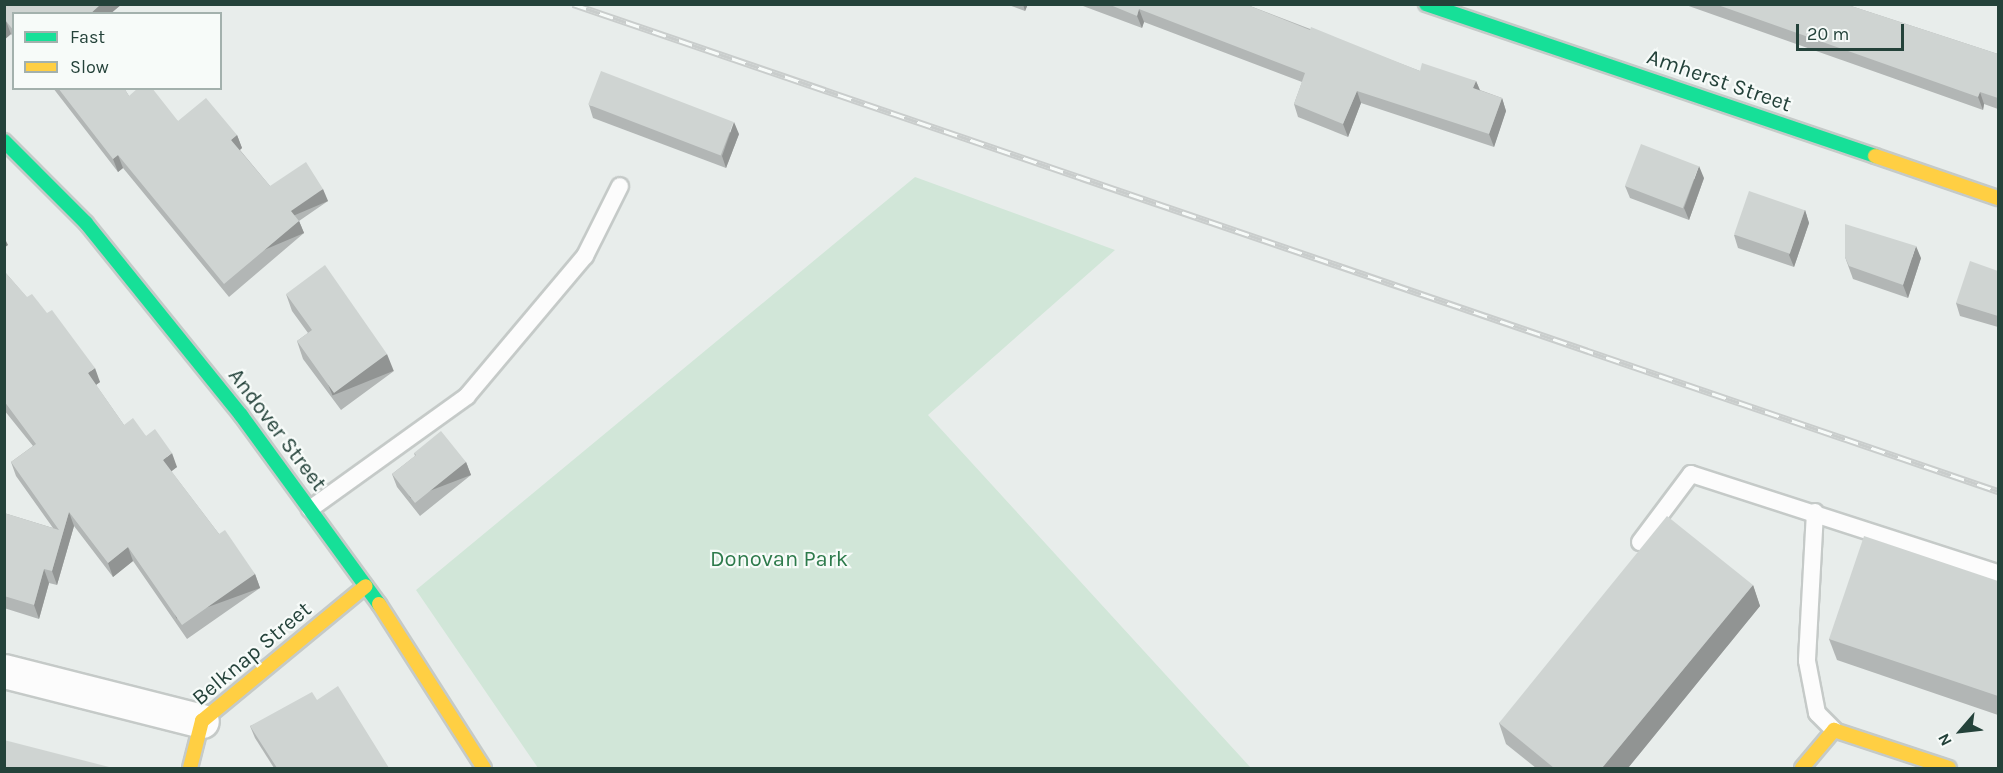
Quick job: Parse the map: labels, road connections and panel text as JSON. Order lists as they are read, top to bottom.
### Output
{
  "streets": {
    "street": ["Amherst Street", "Andover Street", "Belknap Street"]
  },
  "crossings": [
    ["Andover Street", "Belknap Street"]
  ],
  "parks": ["Donovan Park"],
  "legend": ["Fast", "Slow"],
  "scale_bar": "20 m",
  "north": "bottom left"
}
